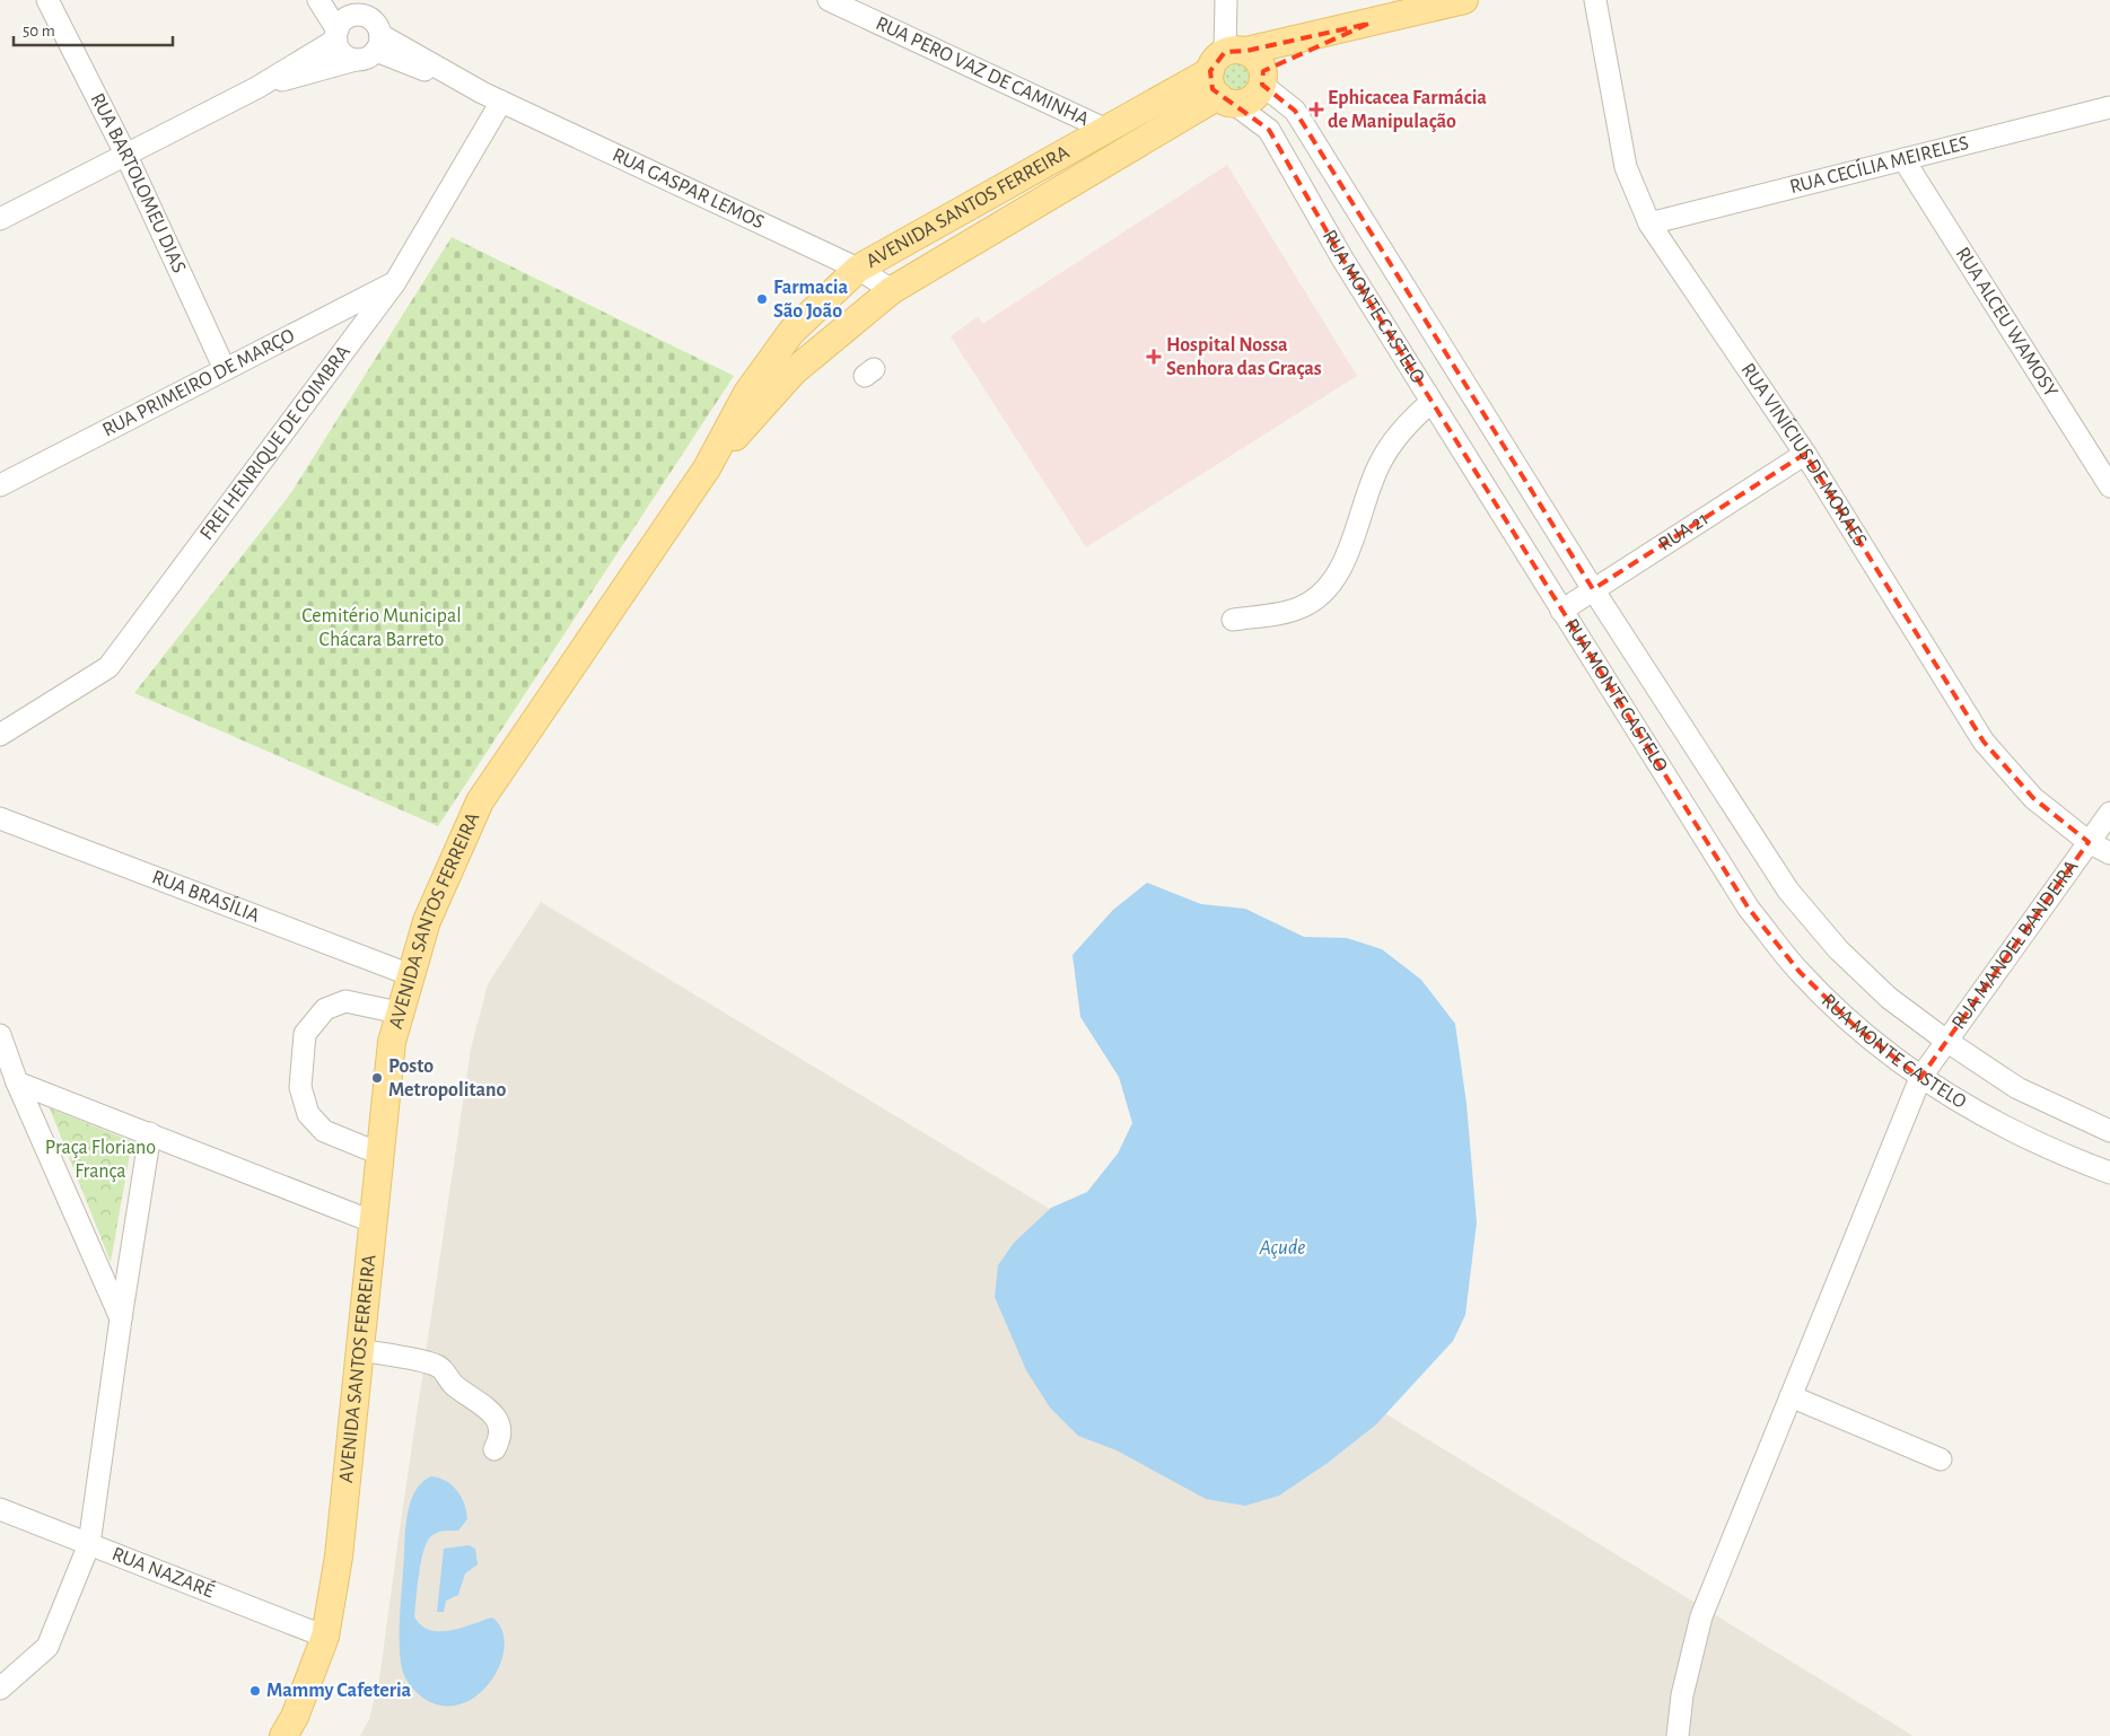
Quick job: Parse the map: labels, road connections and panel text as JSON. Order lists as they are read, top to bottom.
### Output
{
  "streets": {
    "main road": ["AVENIDA SANTOS FERREIRA"],
    "street": [
      "RUA PERO VAZ DE CAMINHA",
      "RUA CECÍLIA MEIRELES",
      "RUA BARTOLOMEU DIAS",
      "RUA GASPAR LEMOS",
      "RUA MONTE CASTELO",
      "RUA ALCEU WAMOSY",
      "RUA PRIMEIRO DE MARÇO",
      "FREI HENRIQUE DE COIMBRA",
      "RUA VINÍCIUS DE MORAES",
      "RUA 21",
      "RUA BRASÍLIA",
      "RUA MANOEL BANDEIRA",
      "RUA NAZARÉ"
    ]
  },
  "crossings": [
    ["RUA PERO VAZ DE CAMINHA", "AVENIDA SANTOS FERREIRA"],
    ["RUA CECÍLIA MEIRELES", "RUA ALCEU WAMOSY"],
    ["RUA CECÍLIA MEIRELES", "RUA VINÍCIUS DE MORAES"],
    ["RUA BARTOLOMEU DIAS", "RUA PRIMEIRO DE MARÇO"],
    ["RUA GASPAR LEMOS", "AVENIDA SANTOS FERREIRA"],
    ["RUA GASPAR LEMOS", "FREI HENRIQUE DE COIMBRA"],
    ["AVENIDA SANTOS FERREIRA", "RUA MONTE CASTELO"],
    ["AVENIDA SANTOS FERREIRA", "RUA BRASÍLIA"],
    ["AVENIDA SANTOS FERREIRA", "RUA NAZARÉ"],
    ["RUA MONTE CASTELO", "RUA 21"],
    ["RUA MONTE CASTELO", "RUA MANOEL BANDEIRA"],
    ["RUA PRIMEIRO DE MARÇO", "FREI HENRIQUE DE COIMBRA"],
    ["RUA VINÍCIUS DE MORAES", "RUA 21"],
    ["RUA VINÍCIUS DE MORAES", "RUA MANOEL BANDEIRA"]
  ],
  "water": ["Açude"],
  "parks": ["Cemitério Municipal Chácara Barreto", "Praça Floriano França"],
  "places": {
    "health": ["Ephicacea Farmácia de Manipulação", "Hospital Nossa Senhora das Graças"],
    "other": ["Farmacia São João", "Posto Metropolitano", "Mammy Cafeteria"]
  },
  "scale_bar": "50 m"
}
